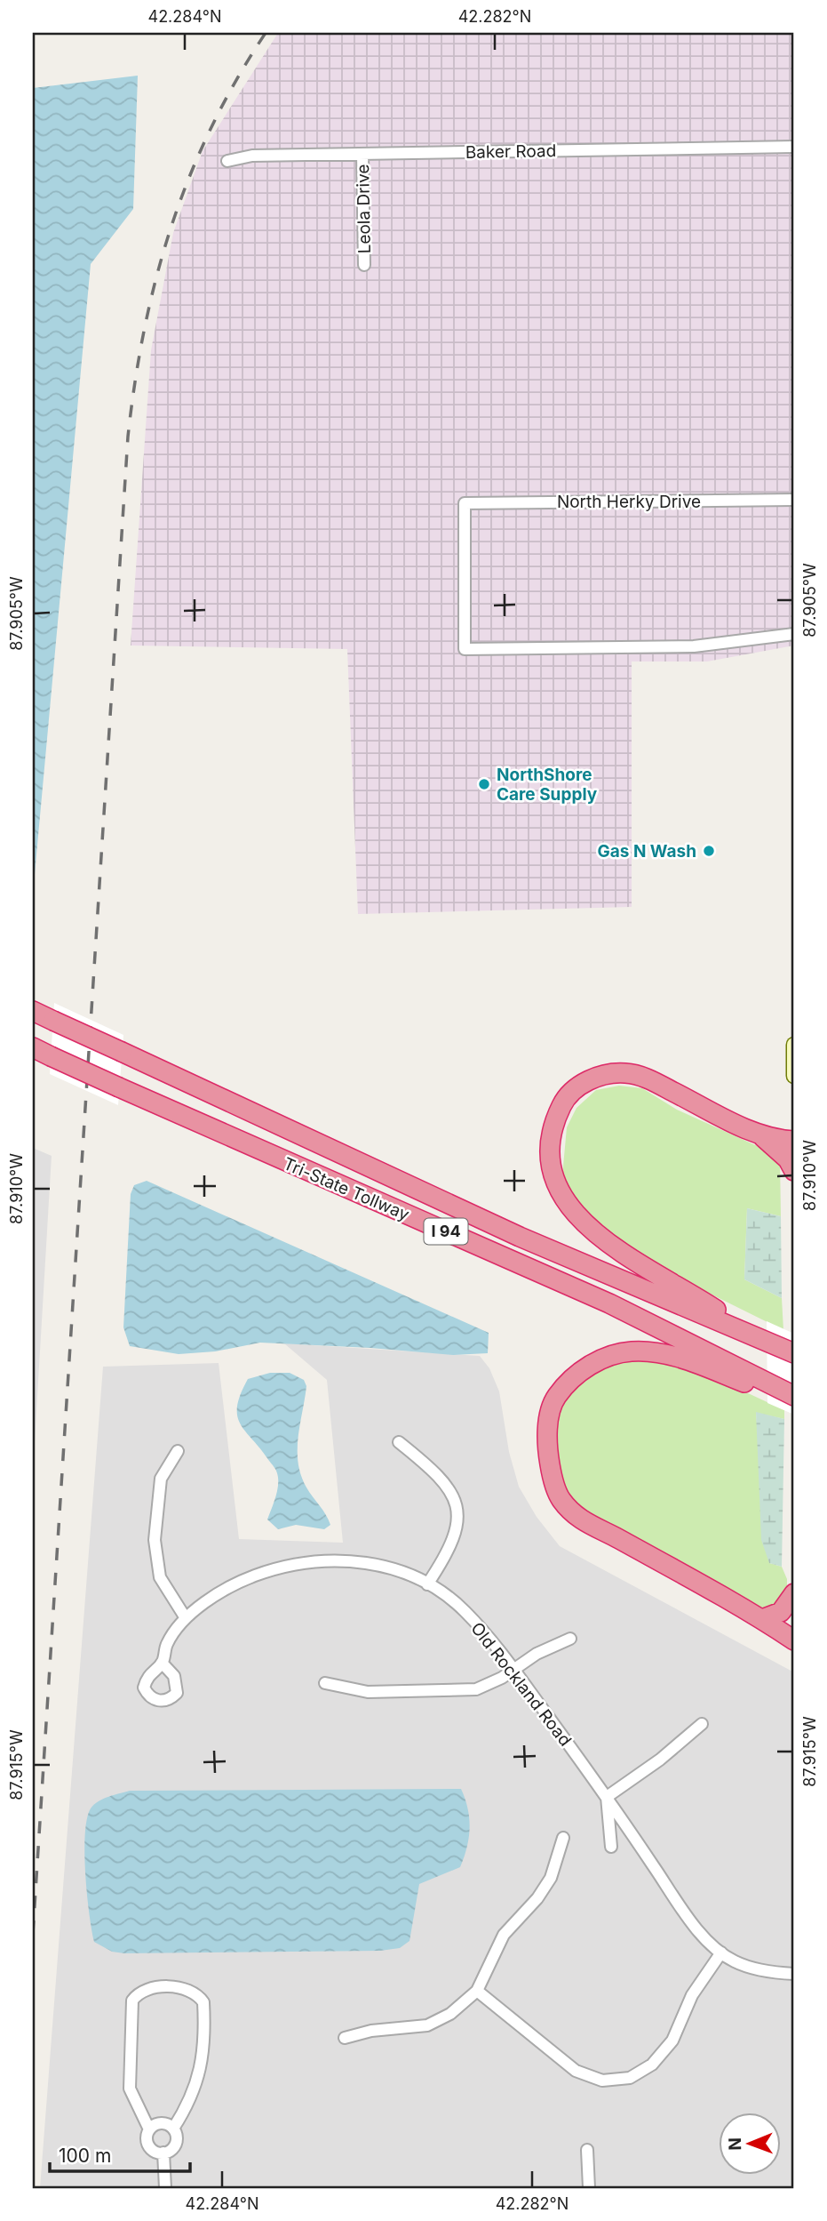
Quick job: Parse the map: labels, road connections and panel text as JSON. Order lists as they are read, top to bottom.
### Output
{
  "streets": {
    "highway": ["Tri-State Tollway", "I 94"],
    "street": [
      "Baker Road",
      "Leola Drive",
      "North Herky Drive",
      "Old Rockland Road"
    ]
  },
  "crossings": [
    ["Baker Road", "Leola Drive"]
  ],
  "places": ["NorthShore Care Supply", "Gas N Wash"],
  "scale_bar": "100 m",
  "north": "left",
  "coordinates": [
    "42.284°N",
    "42.282°N",
    "87.905°W",
    "87.910°W",
    "87.915°W"
  ]
}
